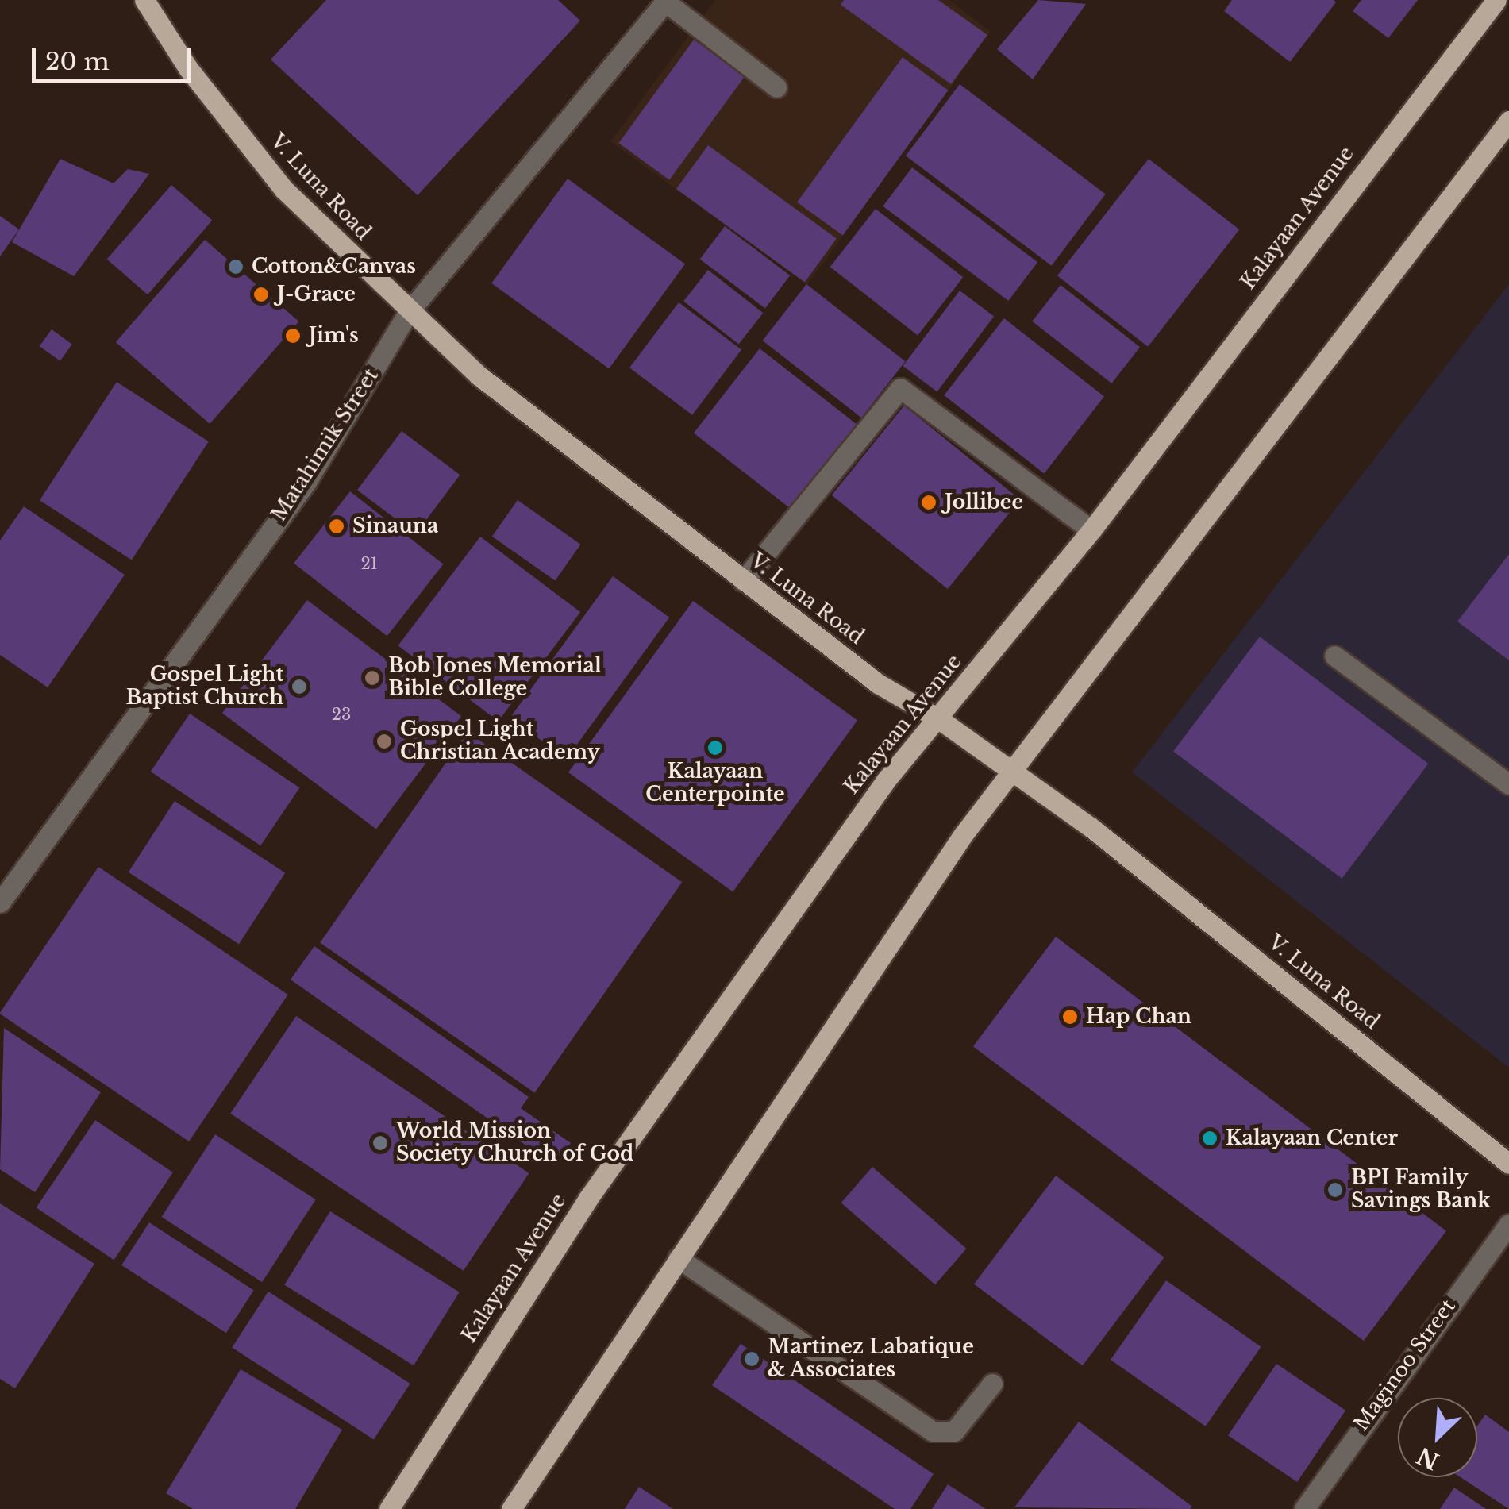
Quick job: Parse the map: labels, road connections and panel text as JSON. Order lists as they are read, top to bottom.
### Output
{
  "streets": {
    "main road": ["V. Luna Road", "Kalayaan Avenue"],
    "street": ["Matahimik Street", "Maginoo Street"]
  },
  "crossings": [
    ["V. Luna Road", "Kalayaan Avenue"],
    ["V. Luna Road", "Matahimik Street"]
  ],
  "places": [
    "Cotton&Canvas",
    "J-Grace",
    "Jim's",
    "Jollibee",
    "Sinauna",
    "Bob Jones Memorial Bible College",
    "Gospel Light Baptist Church",
    "Gospel Light Christian Academy",
    "Kalayaan Centerpointe",
    "Hap Chan",
    "Kalayaan Center",
    "World Mission Society Church of God",
    "BPI Family Savings Bank",
    "Martinez Labatique & Associates"
  ],
  "house_numbers": ["21", "23"],
  "scale_bar": "20 m",
  "north": "bottom left"
}
